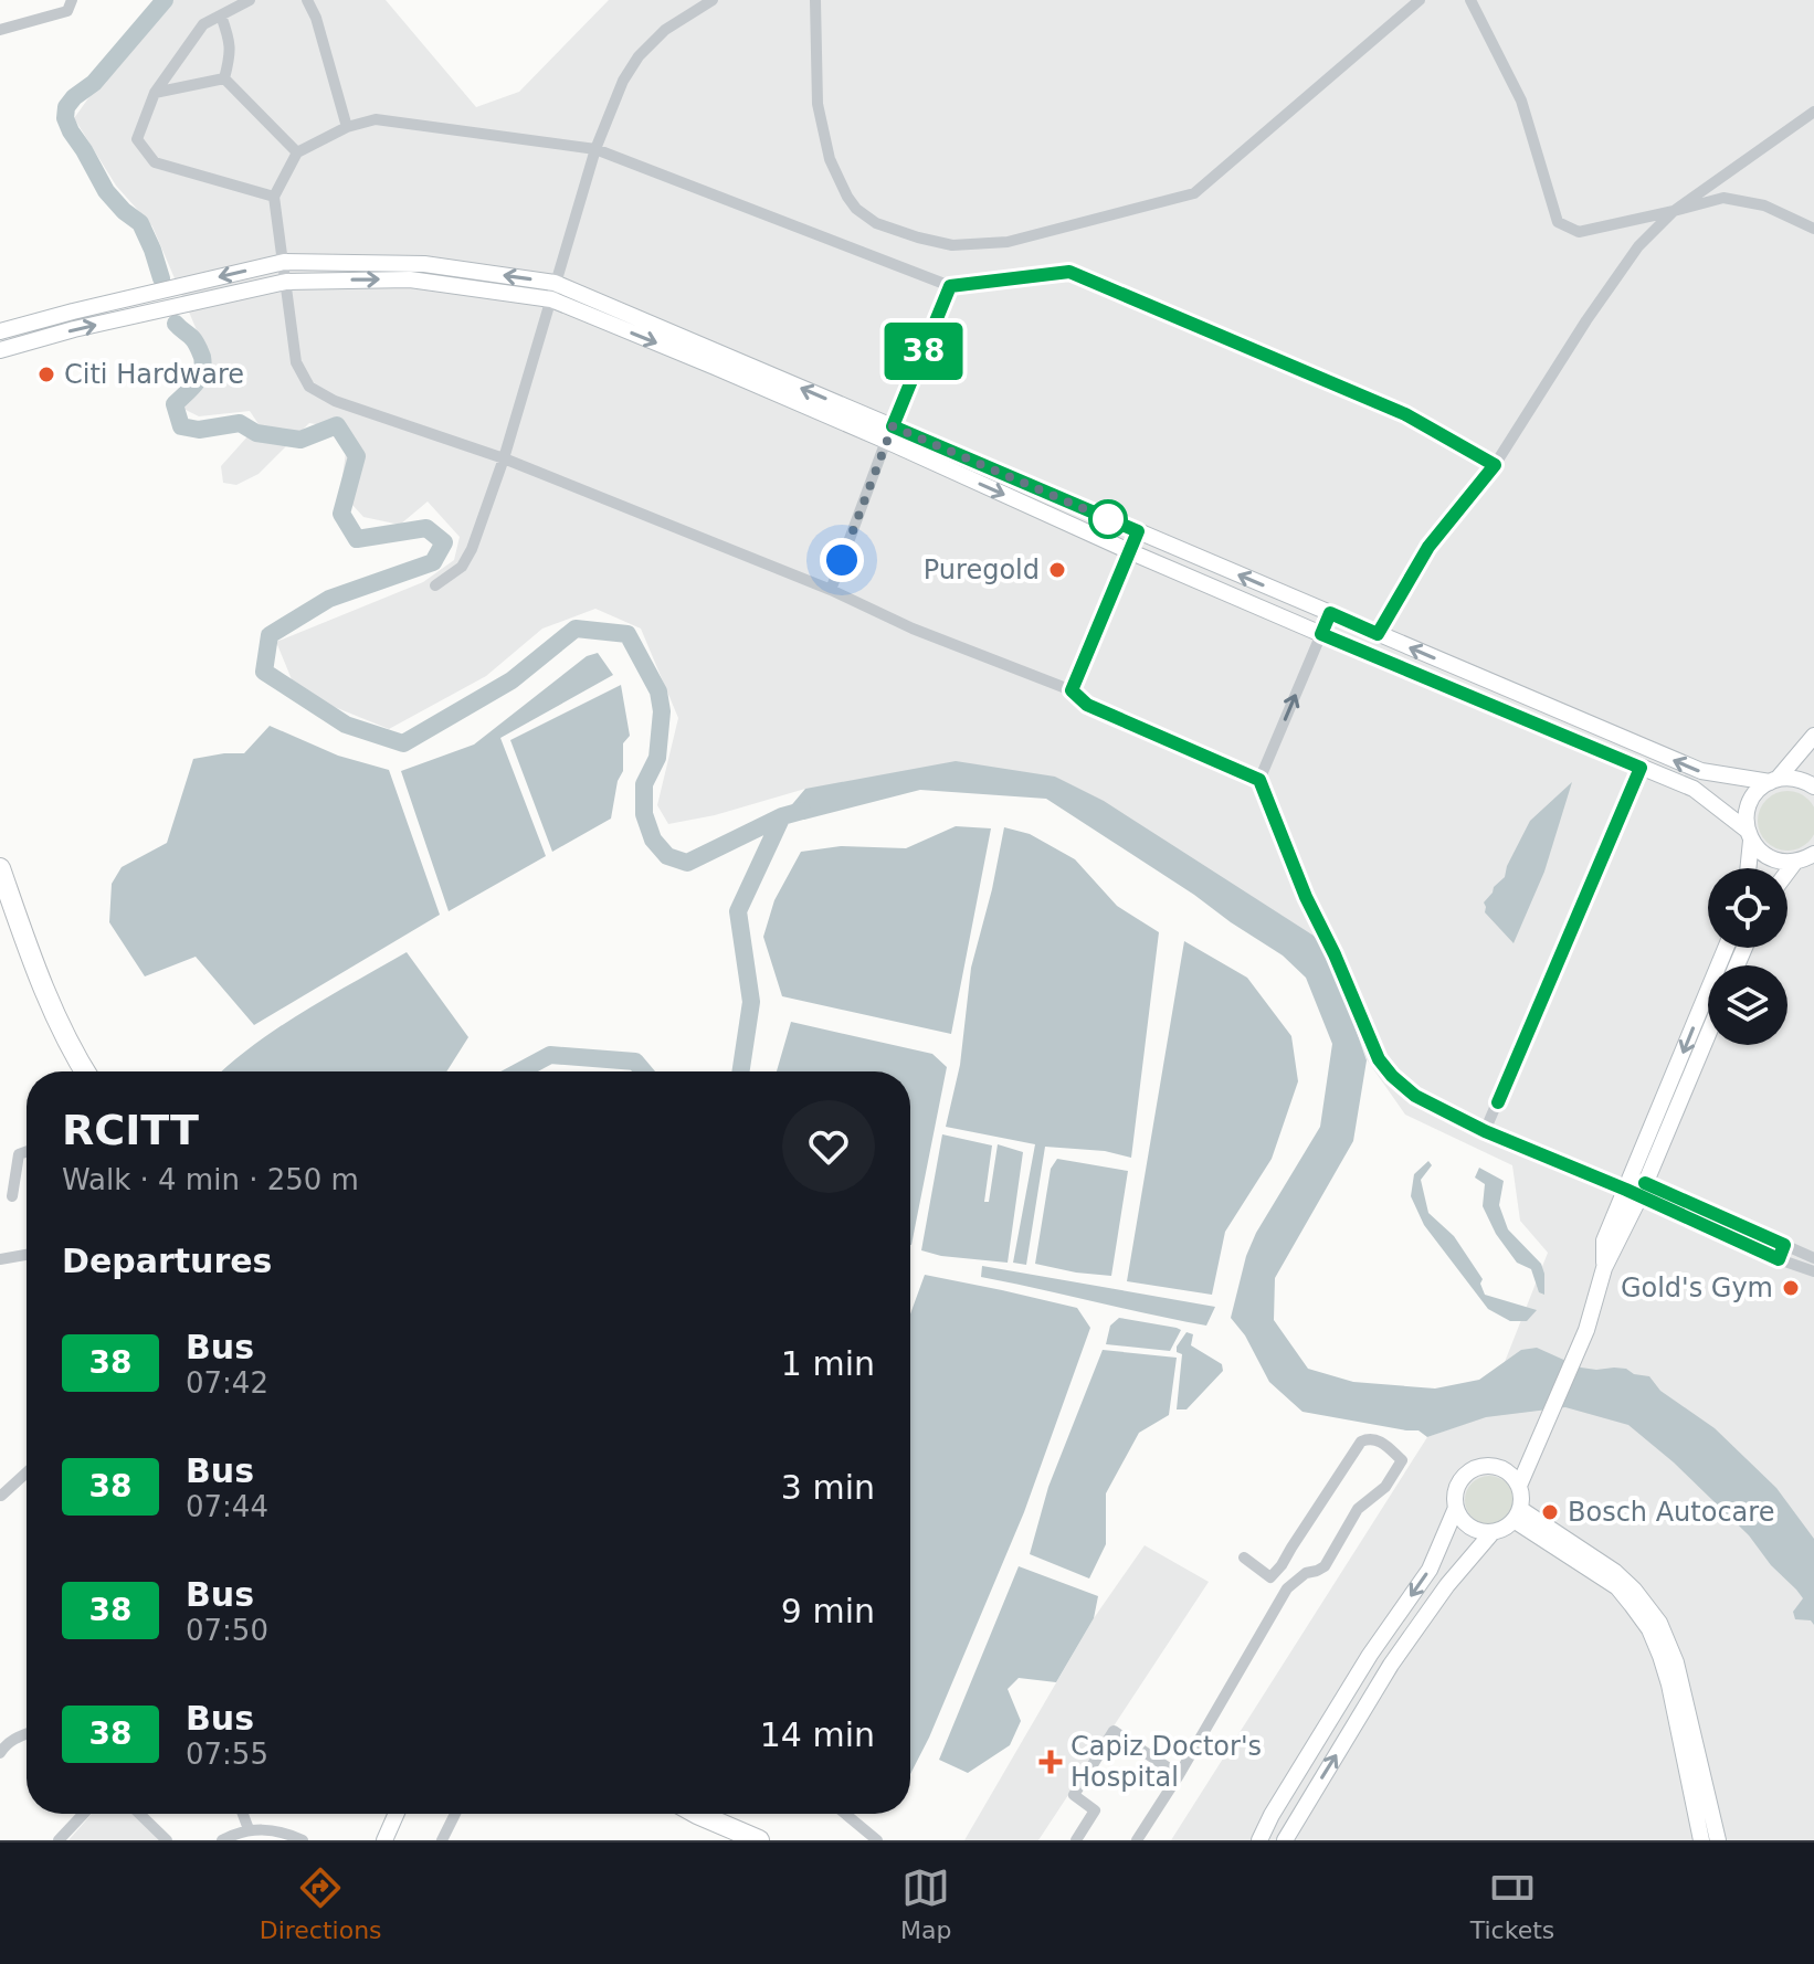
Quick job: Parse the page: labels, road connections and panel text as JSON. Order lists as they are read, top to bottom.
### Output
{
  "places": {
    "other": [
      "Citi Hardware",
      "Puregold",
      "Gold's Gym",
      "Bosch Autocare"
    ],
    "health": ["Capiz Doctor's Hospital"]
  },
  "lines": ["bus line 38"],
  "page": {
    "on_map": "38",
    "heading": [
      ["RCITT", "Walk · 4 min · 250 m"],
      "Departures"
    ],
    "list": [
      {
        "mark": "38",
        "name": "Bus",
        "note": "07:42",
        "value": "1 min"
      },
      {
        "mark": "38",
        "name": "Bus",
        "note": "07:44",
        "value": "3 min"
      },
      {
        "mark": "38",
        "name": "Bus",
        "note": "07:50",
        "value": "9 min"
      },
      {
        "mark": "38",
        "name": "Bus",
        "note": "07:55",
        "value": "14 min"
      }
    ],
    "tabs": ["Directions", "Map", "Tickets"]
  }
}
